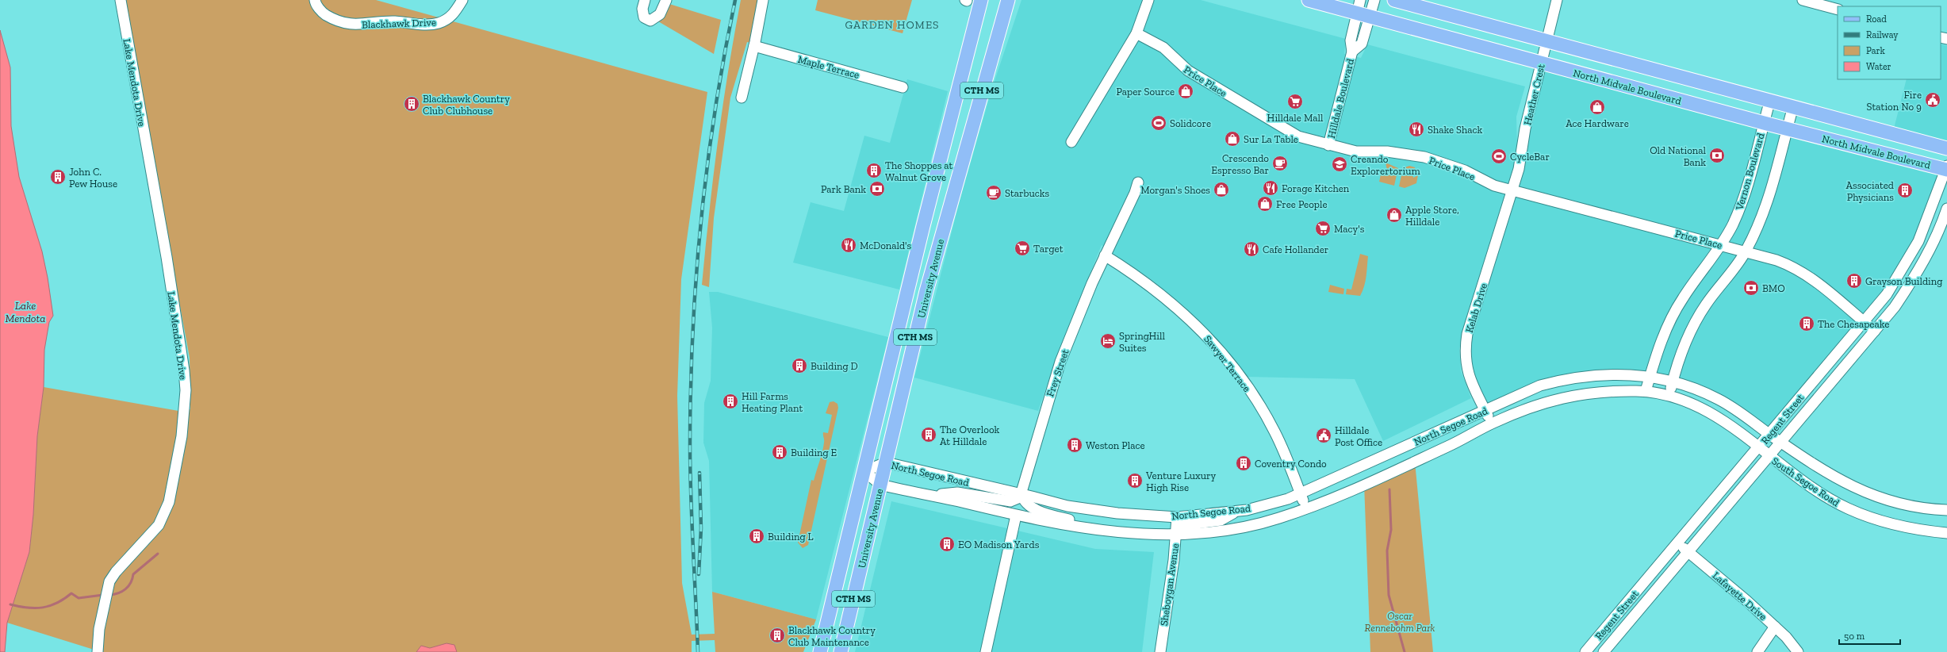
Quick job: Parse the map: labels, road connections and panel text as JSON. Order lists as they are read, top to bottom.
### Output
{
  "streets": {
    "main road": ["North Midvale Boulevard", "CTH MS", "University Avenue"],
    "street": [
      "Blackhawk Drive",
      "Maple Terrace",
      "Price Place",
      "Lake Mendota Drive",
      "Heather Crest",
      "Hilldale Boulevard",
      "Vernon Boulevard",
      "Kelab Drive",
      "Sawyer Terrace",
      "Frey Street",
      "Regent Street",
      "North Segoe Road",
      "South Segoe Road",
      "Sheboygan Avenue",
      "Lafayette Drive"
    ]
  },
  "crossings": [
    ["Price Place", "Heather Crest"],
    ["Price Place", "Hilldale Boulevard"],
    ["Price Place", "Vernon Boulevard"],
    ["Price Place", "Kelab Drive"],
    ["Price Place", "Regent Street"],
    ["North Midvale Boulevard", "Heather Crest"],
    ["North Midvale Boulevard", "Hilldale Boulevard"],
    ["North Midvale Boulevard", "Vernon Boulevard"],
    ["North Midvale Boulevard", "Regent Street"],
    ["Heather Crest", "Kelab Drive"],
    ["Vernon Boulevard", "North Segoe Road"],
    ["University Avenue", "North Segoe Road"],
    ["Kelab Drive", "North Segoe Road"],
    ["Sawyer Terrace", "Frey Street"],
    ["Sawyer Terrace", "North Segoe Road"],
    ["Frey Street", "North Segoe Road"],
    ["Regent Street", "North Segoe Road"],
    ["Regent Street", "South Segoe Road"],
    ["Regent Street", "Lafayette Drive"],
    ["North Segoe Road", "South Segoe Road"],
    ["North Segoe Road", "Sheboygan Avenue"]
  ],
  "districts": ["GARDEN HOMES"],
  "water": ["Lake Mendota"],
  "parks": ["Oscar Rennebohm Park"],
  "places": {
    "shop": [
      "Paper Source",
      "Ace Hardware",
      "Sur La Table",
      "Morgan's Shoes",
      "Free People",
      "Apple Store, Hilldale"
    ],
    "public building": ["Fire Station No 9", "Hilldale Post Office"],
    "supermarket": ["Hilldale Mall", "Macy's", "Target"],
    "building": [
      "Blackhawk Country Club Clubhouse",
      "The Shoppes at Walnut Grove",
      "John C. Pew House",
      "Associated Physicians",
      "Grayson Building",
      "The Chesapeake",
      "Building D",
      "Hill Farms Heating Plant",
      "The Overlook At Hilldale",
      "Weston Place",
      "Building E",
      "Coventry Condo",
      "Venture Luxury High Rise",
      "Building L",
      "EO Madison Yards",
      "Blackhawk Country Club Maintenance"
    ],
    "sports": ["Solidcore", "CycleBar"],
    "restaurant": [
      "Shake Shack",
      "Forage Kitchen",
      "McDonald's",
      "Cafe Hollander"
    ],
    "bank": ["Old National Bank", "Park Bank", "BMO"],
    "cafe": ["Crescendo Espresso Bar", "Starbucks"],
    "school or university": ["Creando Explorertorium"],
    "hotel": ["SpringHill Suites"]
  },
  "legend": [
    "Road",
    "Railway",
    "Park",
    "Water"
  ],
  "scale_bar": "50 m"
}
